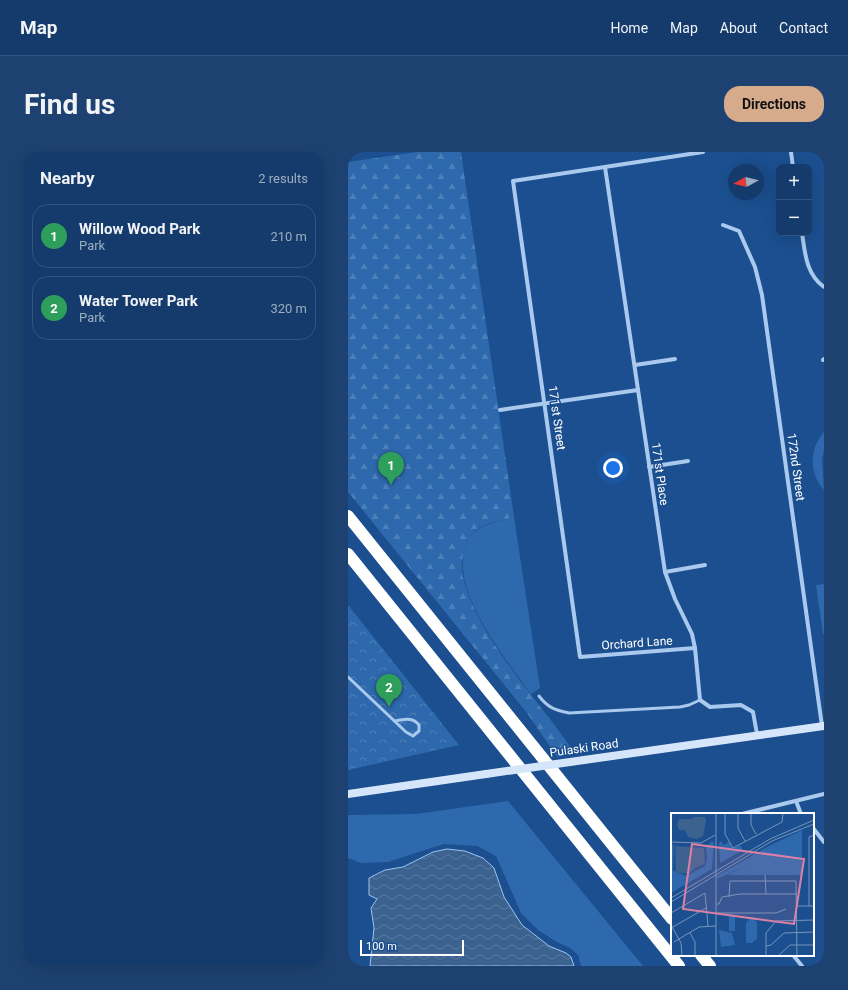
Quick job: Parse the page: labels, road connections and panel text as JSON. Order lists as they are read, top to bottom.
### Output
{
  "streets": {
    "main road": ["Pulaski Road"],
    "street": [
      "171st Street",
      "172nd Street",
      "171st Place",
      "Orchard Lane"
    ]
  },
  "crossings": [
    ["171st Street", "171st Place"],
    ["171st Street", "Orchard Lane"],
    ["172nd Street", "Pulaski Road"],
    ["171st Place", "Orchard Lane"]
  ],
  "scale_bar": "100 m",
  "north": "left",
  "page": {
    "header": "Map",
    "nav": [
      "Home",
      "Map",
      "About",
      "Contact"
    ],
    "buttons": "Directions",
    "title": "Find us",
    "heading": ["Nearby", "2 results"],
    "map_buttons": ["+", "−"],
    "list": [
      {
        "mark": "1",
        "name": "Willow Wood Park",
        "note": "Park",
        "value": "210 m"
      },
      {
        "mark": "2",
        "name": "Water Tower Park",
        "note": "Park",
        "value": "320 m"
      }
    ],
    "pins": ["1", "2"],
    "scale": "100 m"
  }
}
